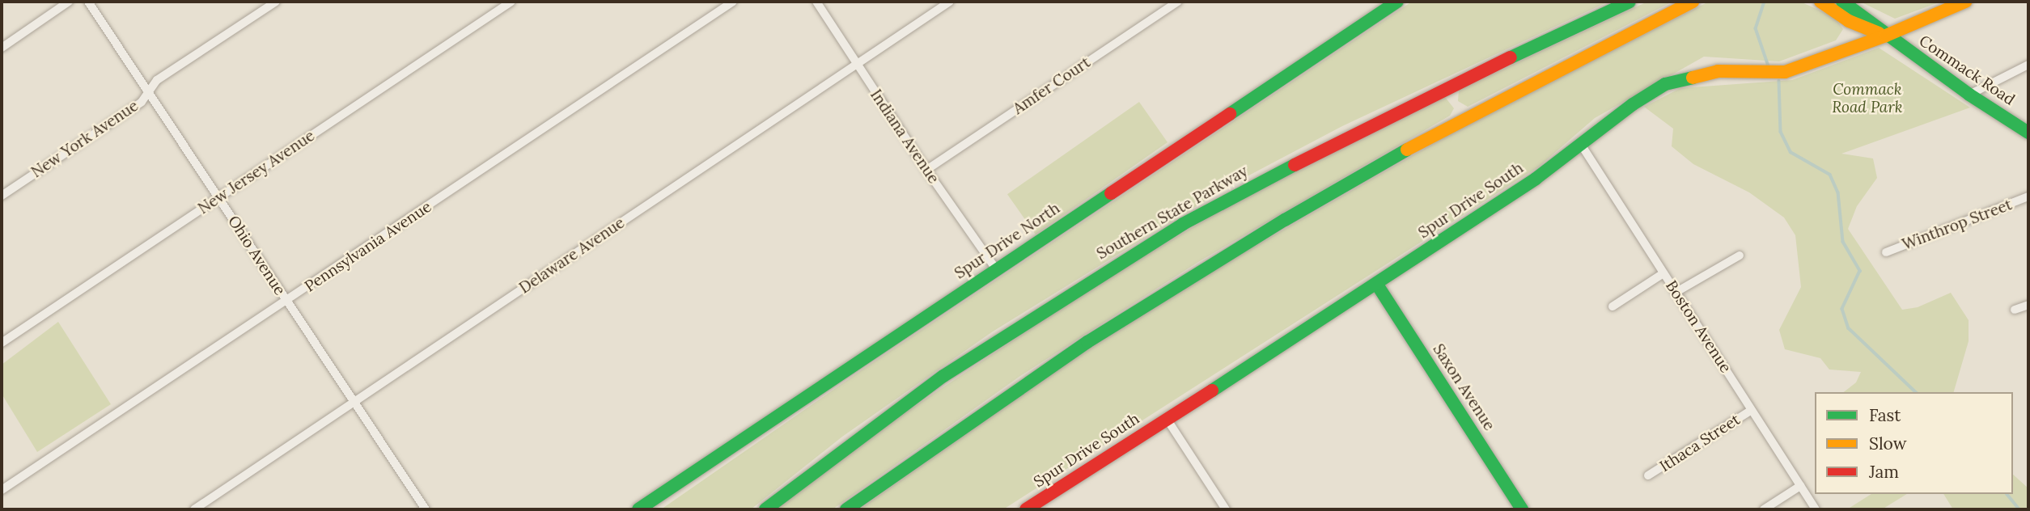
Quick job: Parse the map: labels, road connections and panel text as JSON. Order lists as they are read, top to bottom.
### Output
{
  "streets": {
    "main road": [
      "Commack Road",
      "Spur Drive South",
      "Southern State Parkway",
      "Spur Drive North",
      "Saxon Avenue"
    ],
    "street": [
      "Amfer Court",
      "Indiana Avenue",
      "New York Avenue",
      "New Jersey Avenue",
      "Winthrop Street",
      "Pennsylvania Avenue",
      "Ohio Avenue",
      "Delaware Avenue",
      "Boston Avenue",
      "Ithaca Street"
    ]
  },
  "crossings": [
    ["Commack Road", "Spur Drive South"],
    ["Amfer Court", "Indiana Avenue"],
    ["Indiana Avenue", "Spur Drive North"],
    ["Indiana Avenue", "Delaware Avenue"],
    ["New York Avenue", "Ohio Avenue"],
    ["New Jersey Avenue", "Ohio Avenue"],
    ["Spur Drive South", "Boston Avenue"],
    ["Spur Drive South", "Saxon Avenue"],
    ["Pennsylvania Avenue", "Ohio Avenue"],
    ["Ohio Avenue", "Delaware Avenue"],
    ["Boston Avenue", "Ithaca Street"]
  ],
  "parks": ["Commack Road Park"],
  "legend": ["Fast", "Slow", "Jam"]
}
